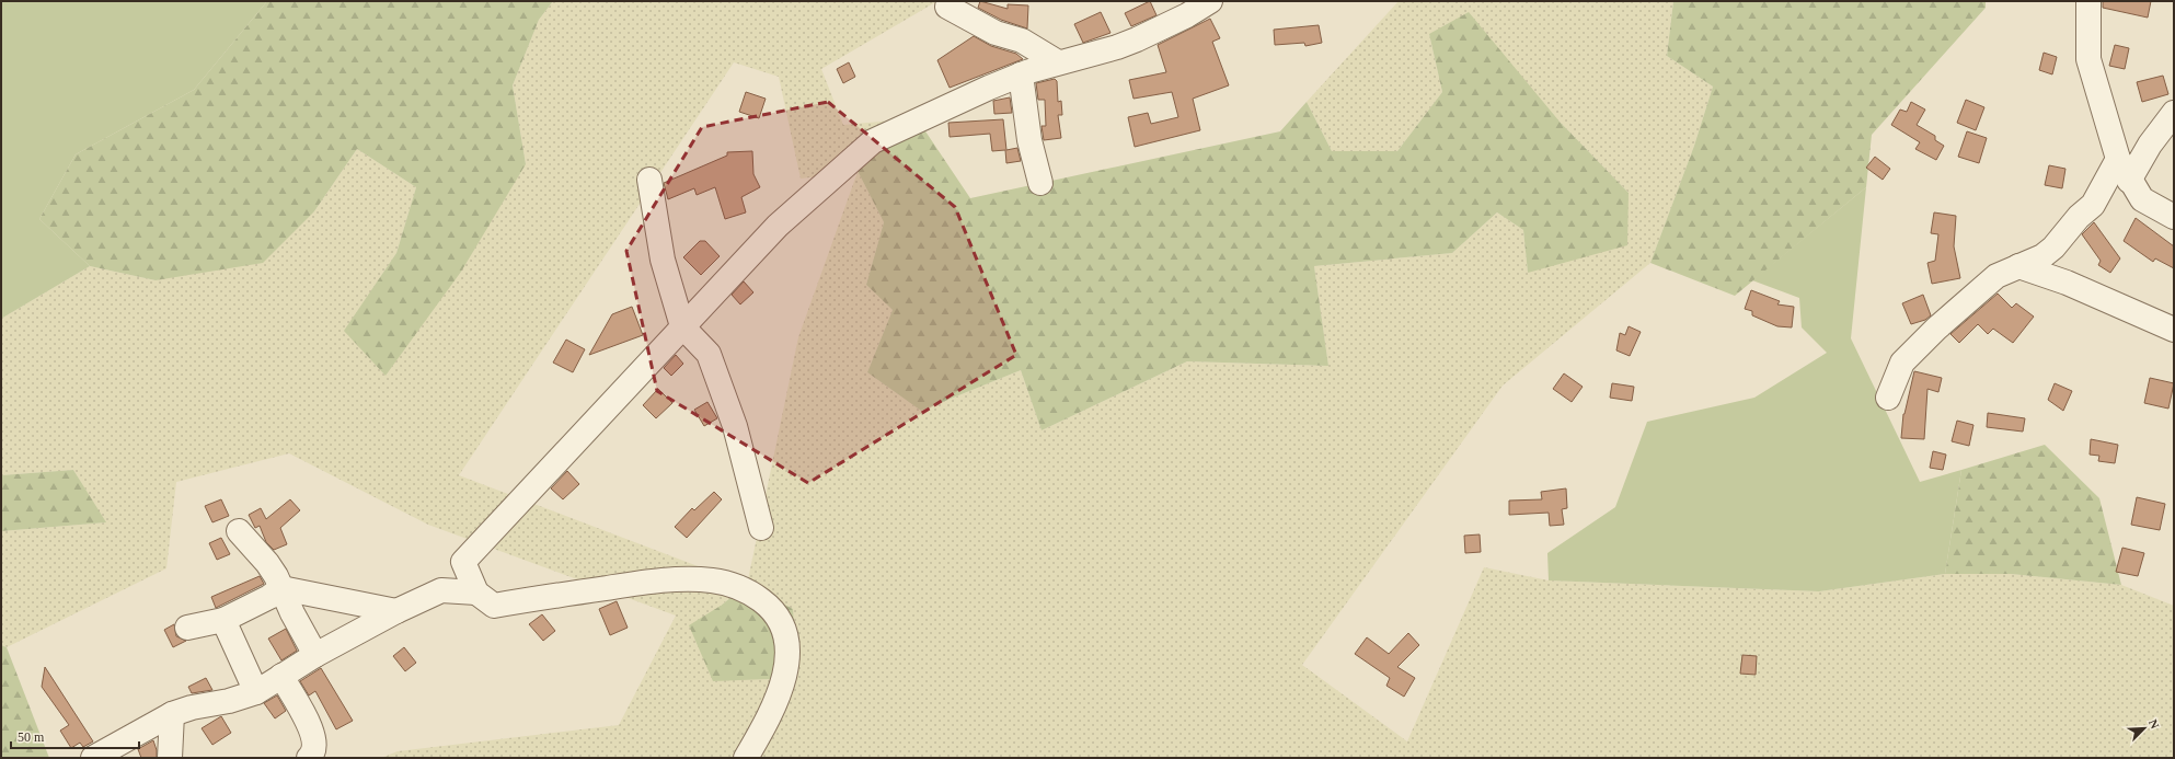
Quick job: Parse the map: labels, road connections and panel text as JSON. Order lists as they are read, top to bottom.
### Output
{
  "scale_bar": "50 m",
  "north": "top right"
}
